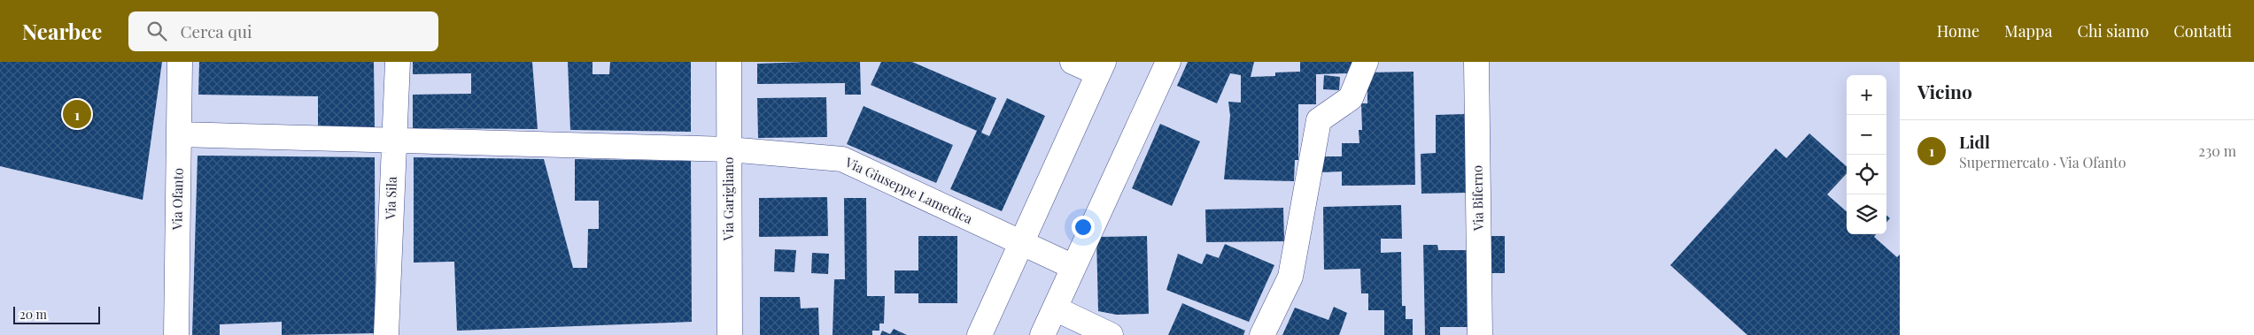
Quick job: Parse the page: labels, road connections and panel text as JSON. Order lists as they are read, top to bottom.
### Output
{
  "streets": {
    "street": [
      "Via Giuseppe Lamedica",
      "Via Sila",
      "Via Biferno",
      "Via Ofanto",
      "Via Garigliano"
    ]
  },
  "crossings": [
    ["Via Giuseppe Lamedica", "Via Sila"],
    ["Via Giuseppe Lamedica", "Via Ofanto"],
    ["Via Giuseppe Lamedica", "Via Garigliano"]
  ],
  "scale_bar": "20 m",
  "page": {
    "header": "Nearbee",
    "search": "Cerca qui",
    "nav": [
      "Home",
      "Mappa",
      "Chi siamo",
      "Contatti"
    ],
    "heading": "Vicino",
    "map_buttons": ["+", "−"],
    "pins": "1",
    "list": [
      {
        "mark": "1",
        "name": "Lidl",
        "note": "Supermercato · Via Ofanto",
        "value": "230 m"
      }
    ],
    "scale": "20 m"
  }
}
